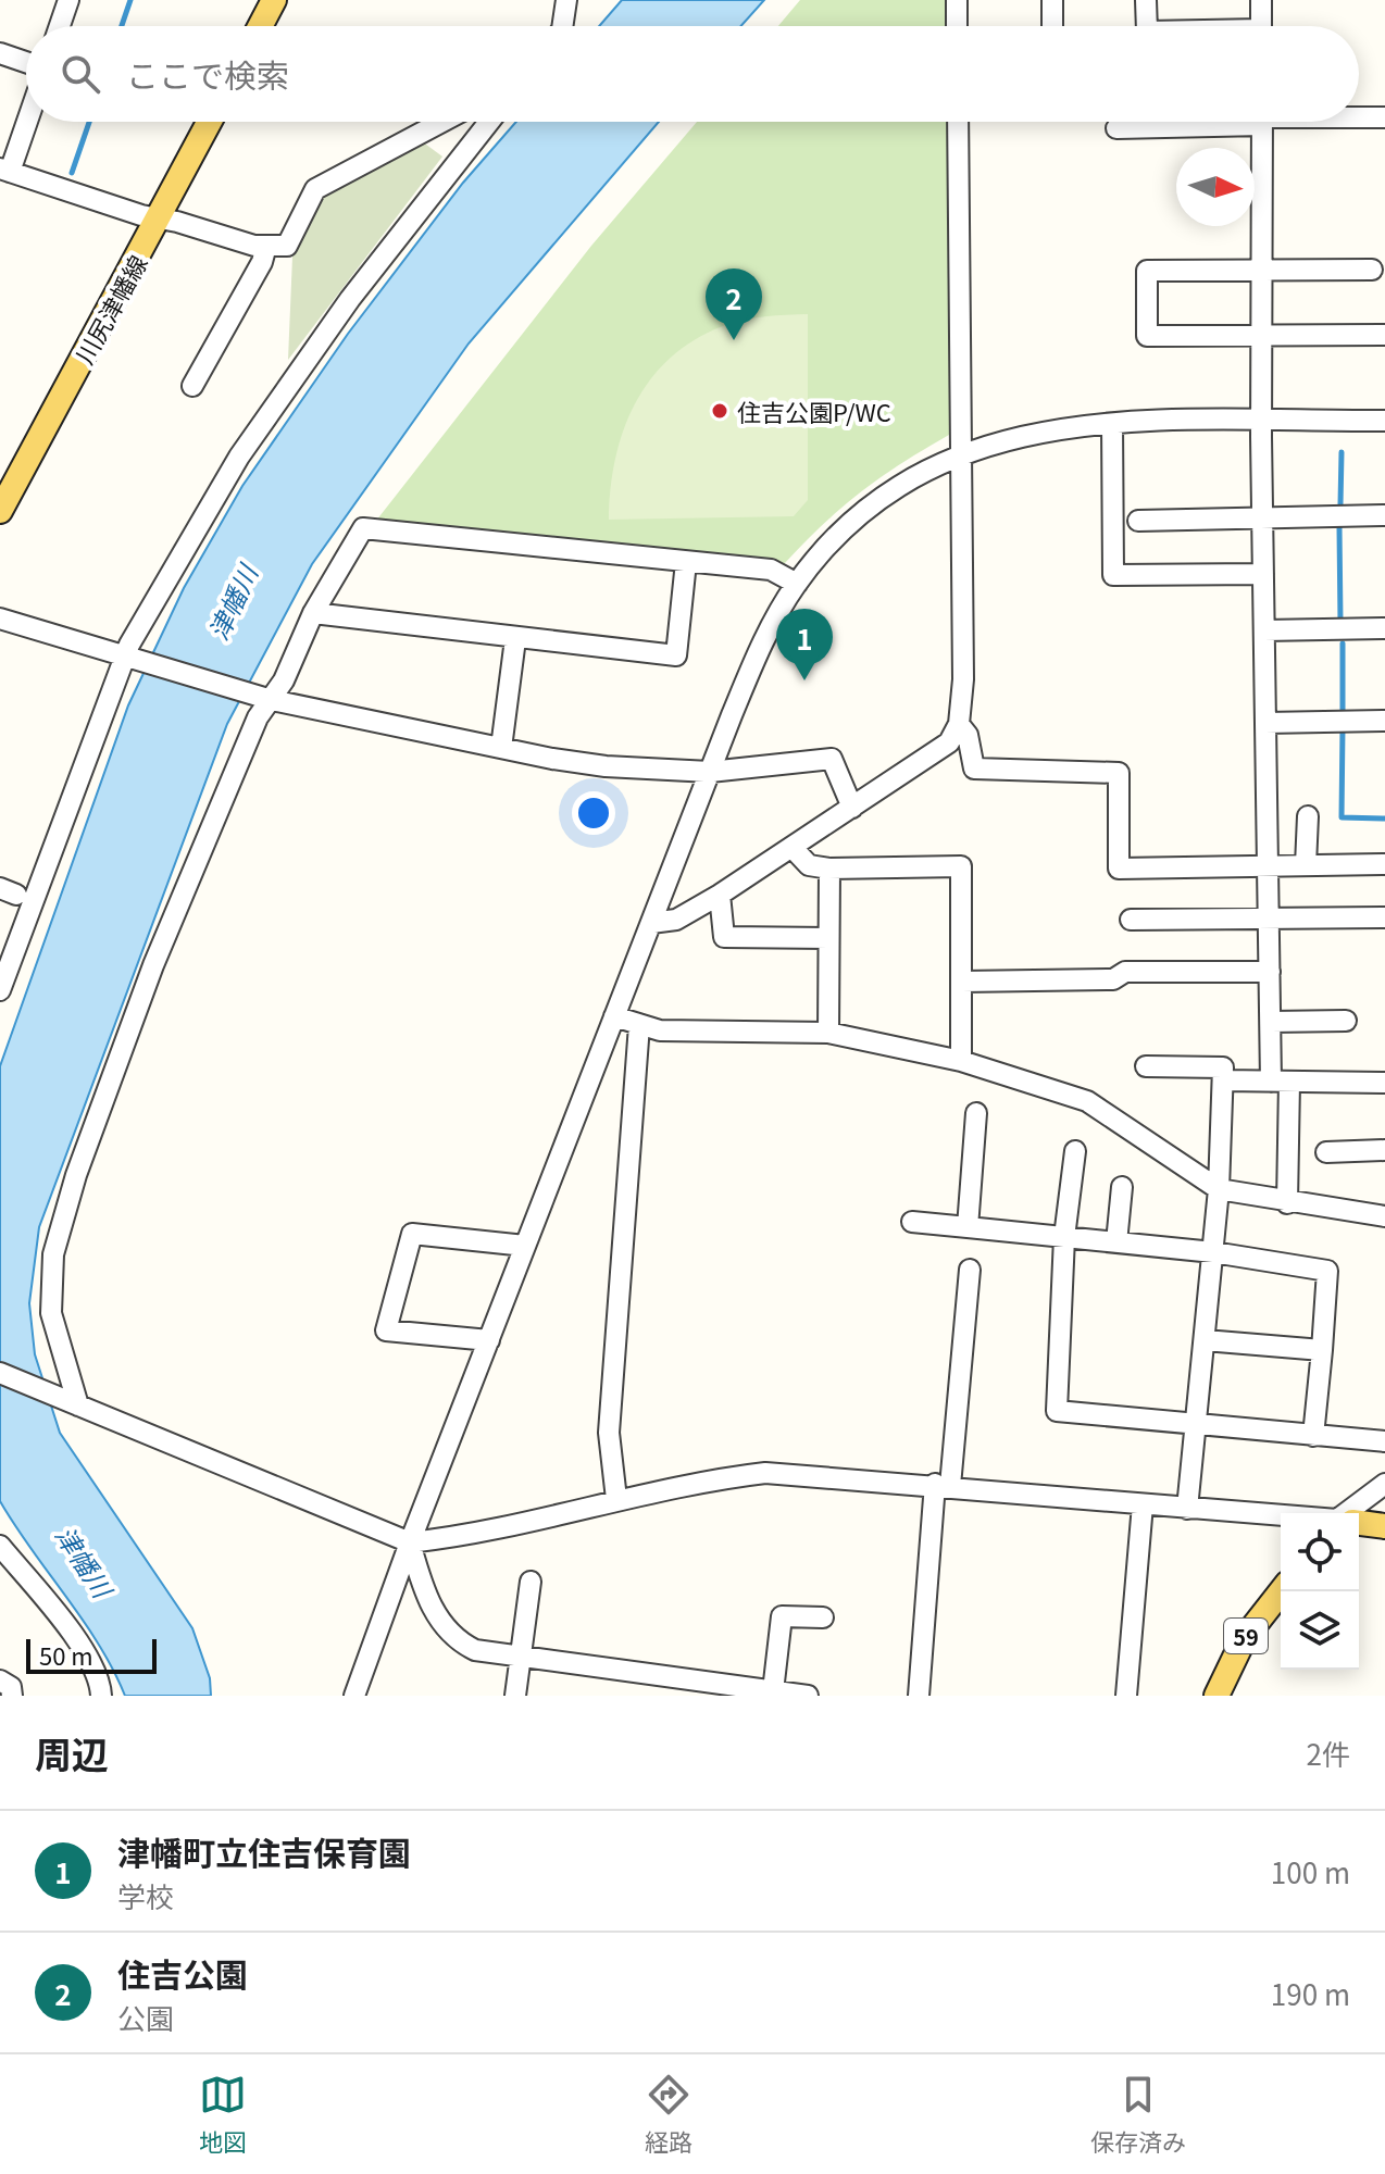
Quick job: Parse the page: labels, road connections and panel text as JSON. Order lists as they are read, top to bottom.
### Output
{
  "streets": {
    "main road": ["川尻津幡線", "59"]
  },
  "water": ["津幡川"],
  "places": ["住吉公園P/WC"],
  "scale_bar": "50 m",
  "north": "right",
  "page": {
    "search": "ここで検索",
    "pins": ["2", "1"],
    "scale": "50 m",
    "heading": ["周辺", "2件"],
    "list": [
      {
        "mark": "1",
        "name": "津幡町立住吉保育園",
        "note": "学校",
        "value": "100 m"
      },
      {
        "mark": "2",
        "name": "住吉公園",
        "note": "公園",
        "value": "190 m"
      }
    ],
    "nav": ["地図", "経路", "保存済み"]
  }
}
